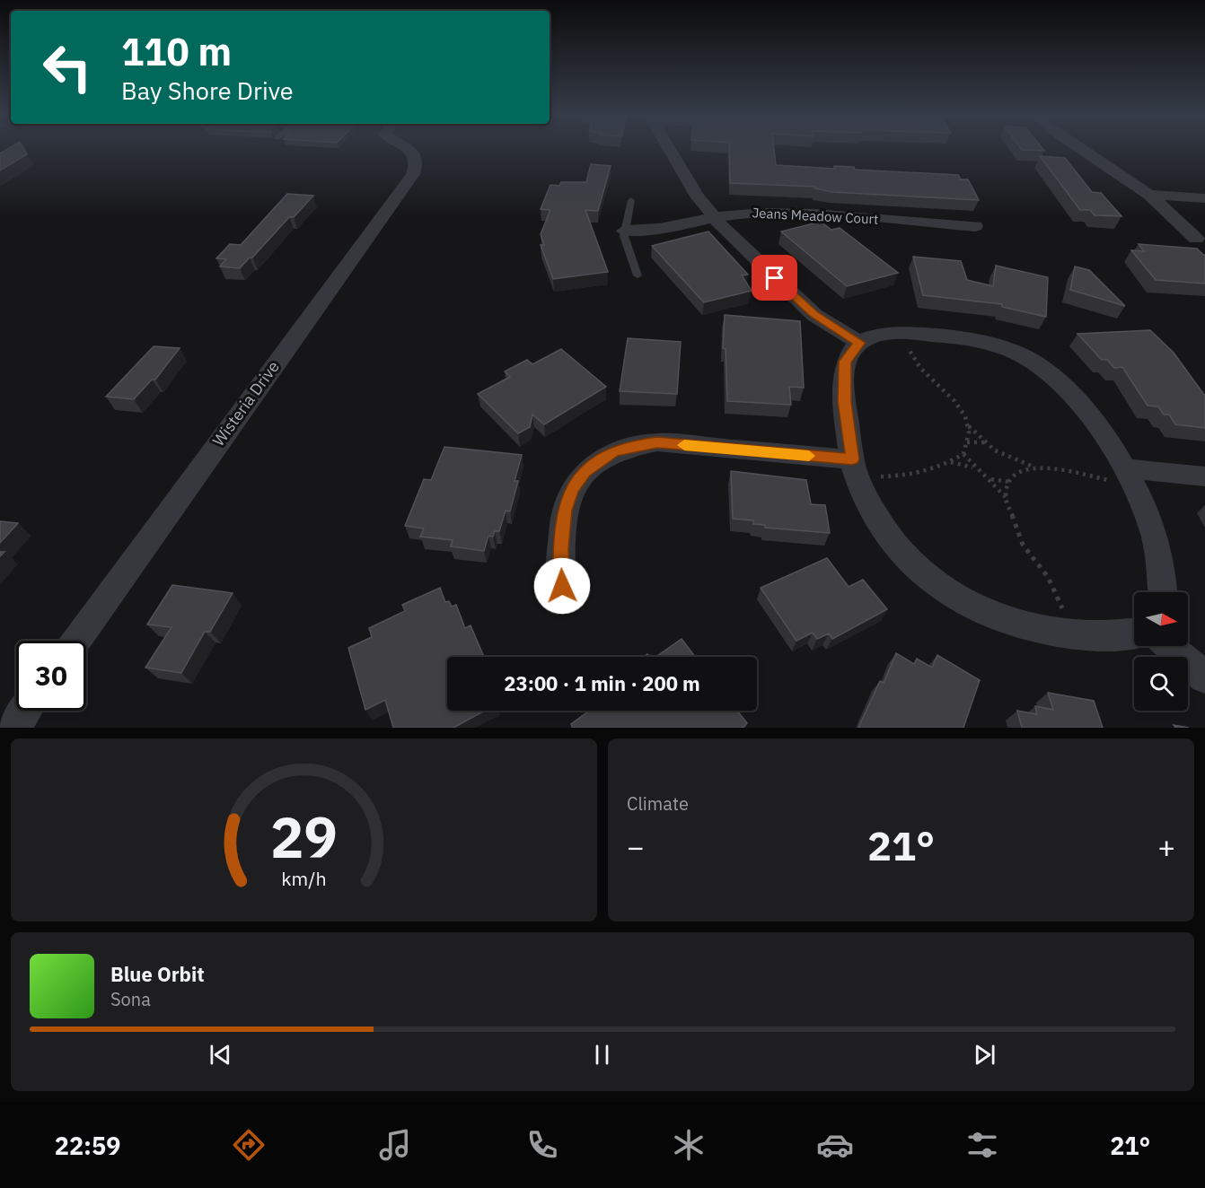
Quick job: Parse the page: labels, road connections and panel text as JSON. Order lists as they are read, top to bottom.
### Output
{
  "streets": {
    "street": ["Jeans Meadow Court", "Wisteria Drive"]
  },
  "north": "right",
  "page": {
    "turn": ["110 m", "Bay Shore Drive"],
    "limit": "30",
    "trip": "23:00 · 1 min · 200 m",
    "tile": "Climate",
    "heat": ["−", "21°", "+"],
    "song": ["Blue Orbit", "Sona"],
    "tabs": ["22:59", "21°"],
    "gauge": ["29", "km/h"]
  }
}
